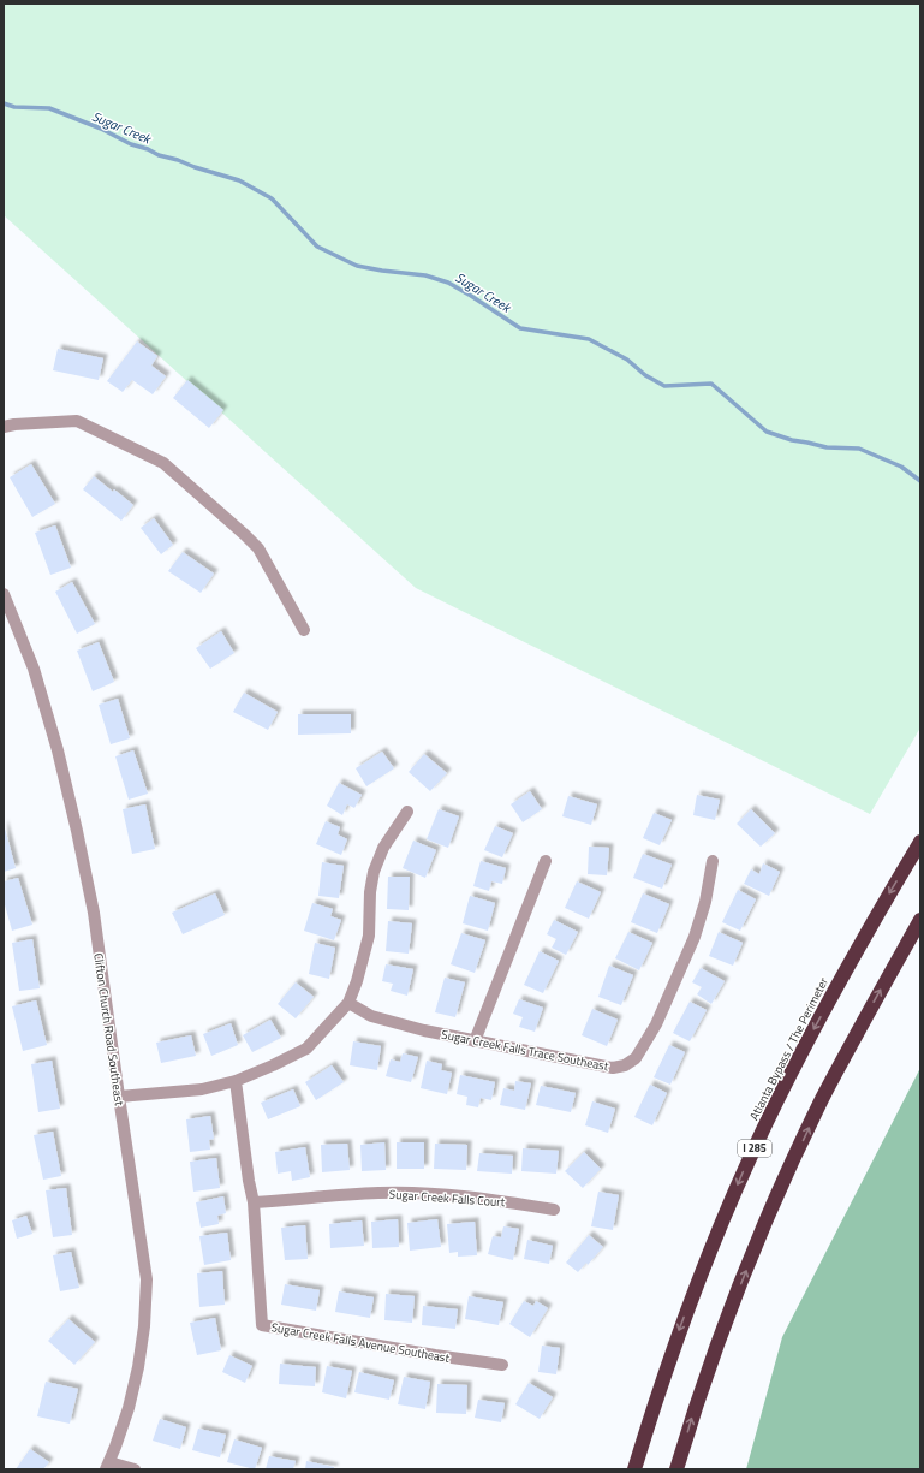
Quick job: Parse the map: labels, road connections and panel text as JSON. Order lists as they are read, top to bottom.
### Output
{
  "streets": {
    "highway": ["Atlanta Bypass / The Perimeter", "I 285"],
    "street": [
      "Clifton Church Road Southeast",
      "Sugar Creek Falls Trace Southeast",
      "Sugar Creek Falls Court",
      "Sugar Creek Falls Avenue Southeast"
    ]
  },
  "crossings": [
    ["Sugar Creek Falls Court", "Sugar Creek Falls Avenue Southeast"]
  ],
  "water": ["Sugar Creek"]
}
